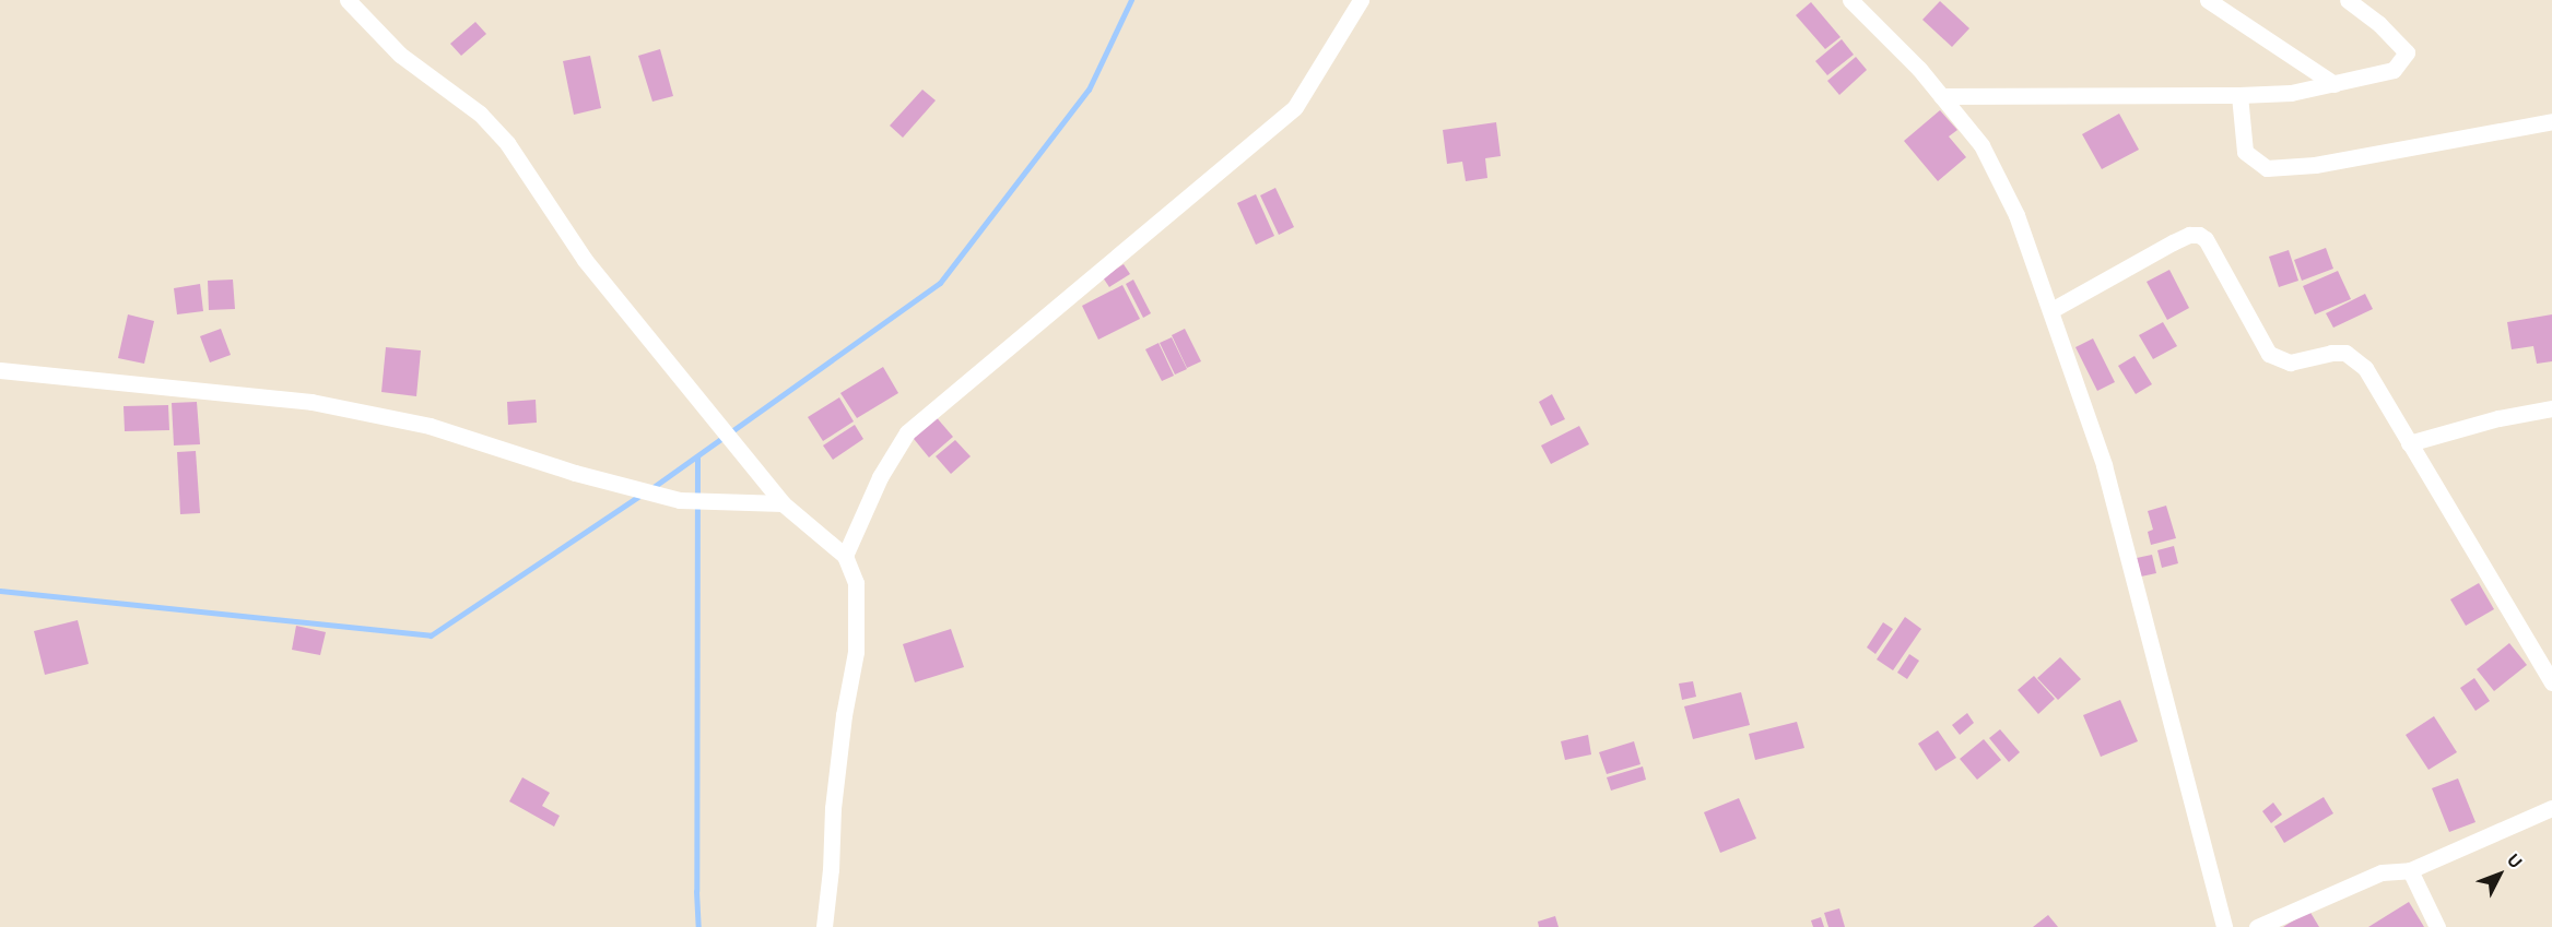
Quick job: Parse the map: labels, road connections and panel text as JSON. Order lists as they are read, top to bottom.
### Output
{
  "north": "top right"
}
